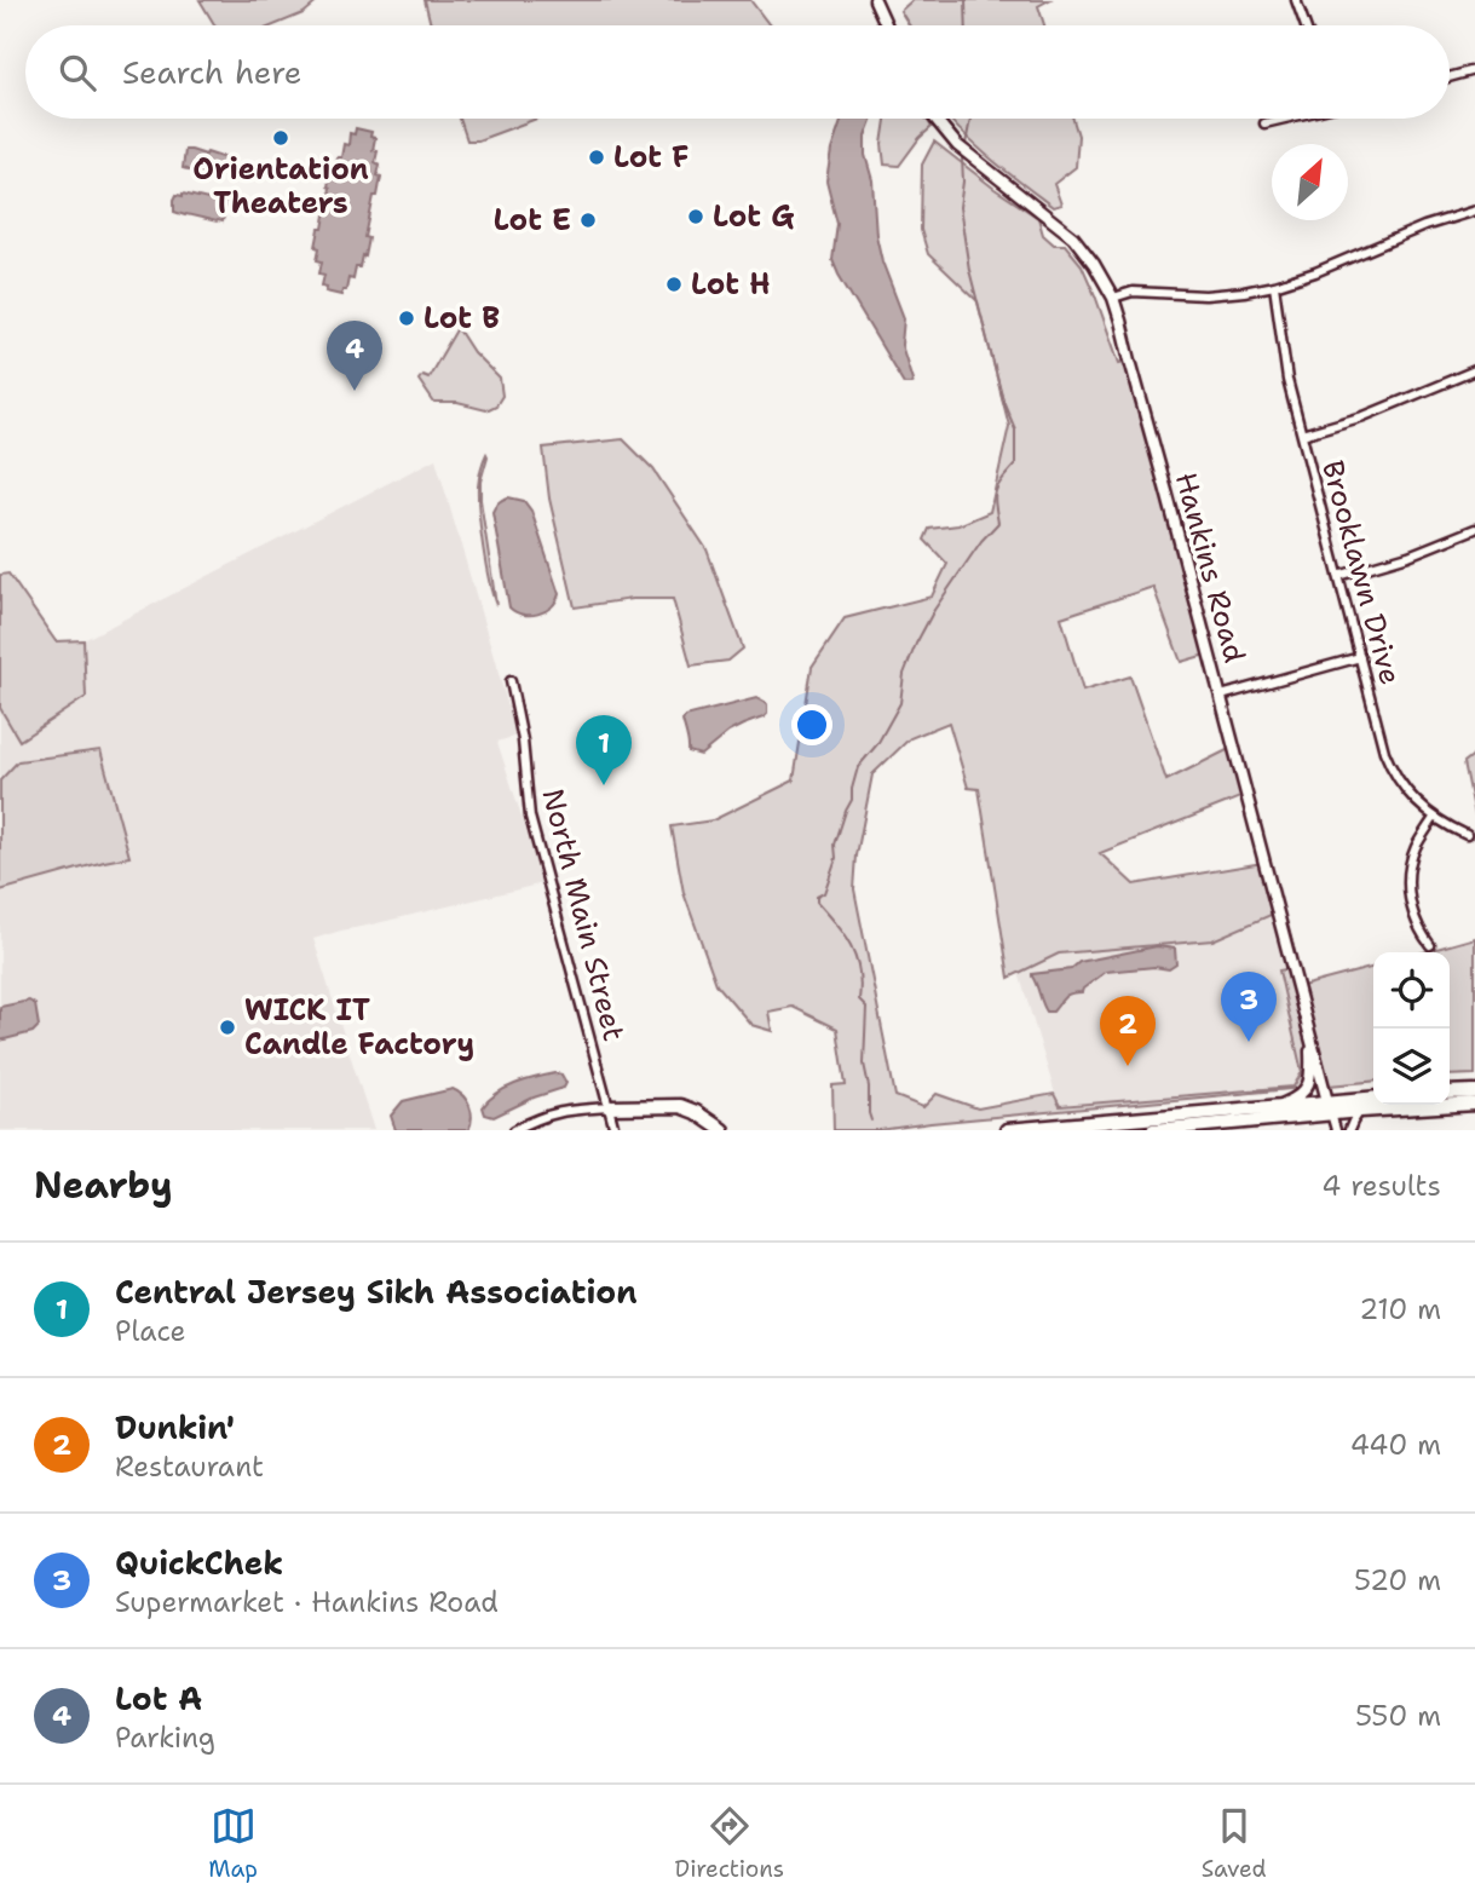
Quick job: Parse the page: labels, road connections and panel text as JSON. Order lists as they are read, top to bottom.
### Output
{
  "streets": {
    "main road": ["Hankins Road"],
    "street": ["Brooklawn Drive", "North Main Street"]
  },
  "places": [
    "Orientation Theaters",
    "Lot F",
    "Lot G",
    "Lot E",
    "Lot H",
    "Lot B",
    "WICK IT Candle Factory"
  ],
  "north": "top right",
  "page": {
    "search": "Search here",
    "pins": [
      "4",
      "1",
      "3",
      "2"
    ],
    "heading": ["Nearby", "4 results"],
    "list": [
      {
        "mark": "1",
        "name": "Central Jersey Sikh Association",
        "note": "Place",
        "value": "210 m"
      },
      {
        "mark": "2",
        "name": "Dunkin'",
        "note": "Restaurant",
        "value": "440 m"
      },
      {
        "mark": "3",
        "name": "QuickChek",
        "note": "Supermarket · Hankins Road",
        "value": "520 m"
      },
      {
        "mark": "4",
        "name": "Lot A",
        "note": "Parking",
        "value": "550 m"
      }
    ],
    "nav": ["Map", "Directions", "Saved"]
  }
}
